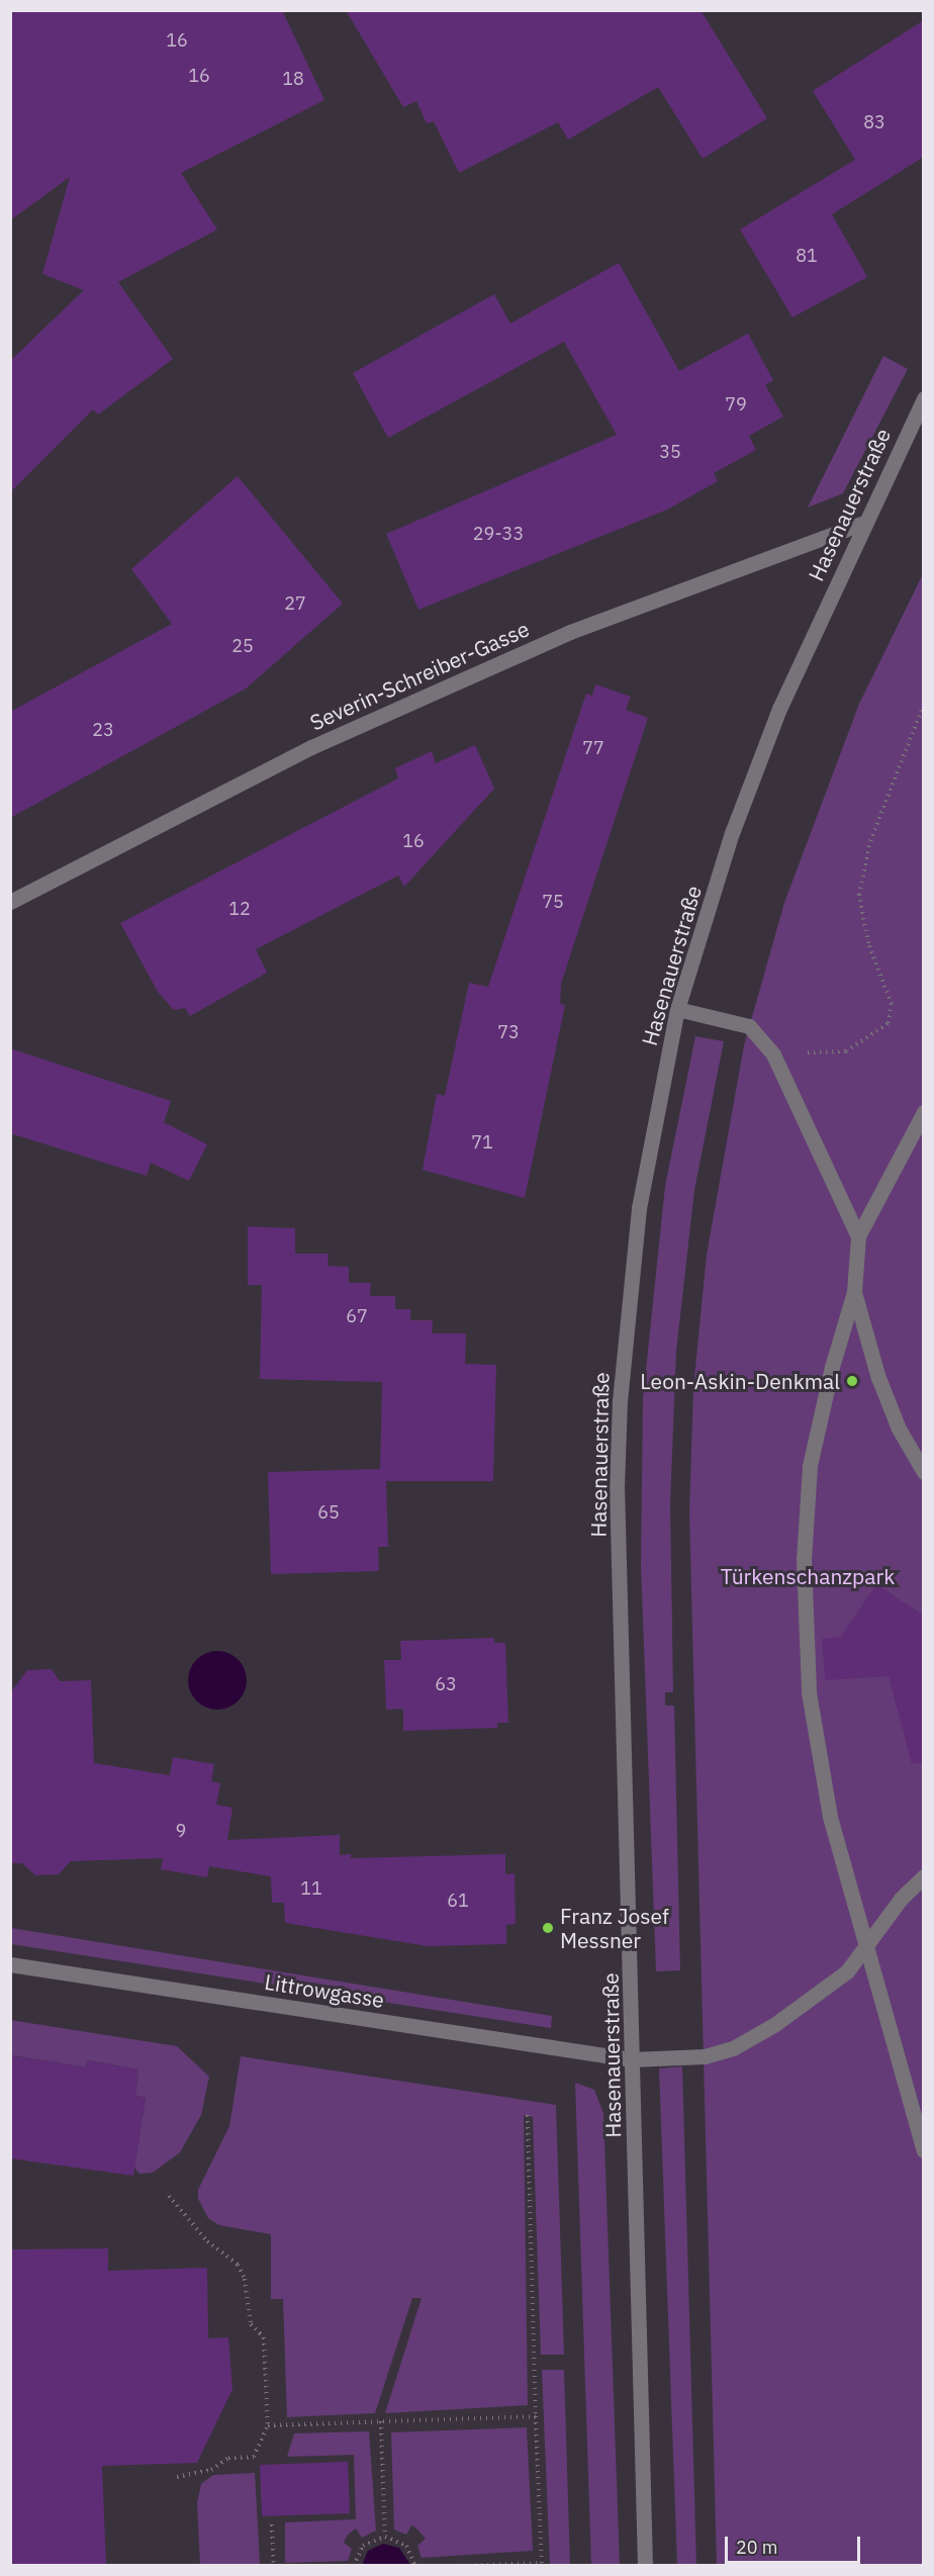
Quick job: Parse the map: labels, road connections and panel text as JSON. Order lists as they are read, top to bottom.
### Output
{
  "streets": {
    "street": ["Hasenauerstraße", "Severin-Schreiber-Gasse", "Littrowgasse"]
  },
  "crossings": [
    ["Hasenauerstraße", "Severin-Schreiber-Gasse"],
    ["Hasenauerstraße", "Littrowgasse"]
  ],
  "parks": ["Türkenschanzpark"],
  "places": ["Leon-Askin-Denkmal", "Franz Josef Messner"],
  "house_numbers": [
    "16",
    "16",
    "18",
    "83",
    "81",
    "79",
    "35",
    "29-33",
    "27",
    "25",
    "23",
    "77",
    "16",
    "75",
    "12",
    "73",
    "71",
    "67",
    "65",
    "63",
    "9",
    "11",
    "61"
  ],
  "scale_bar": "20 m"
}
